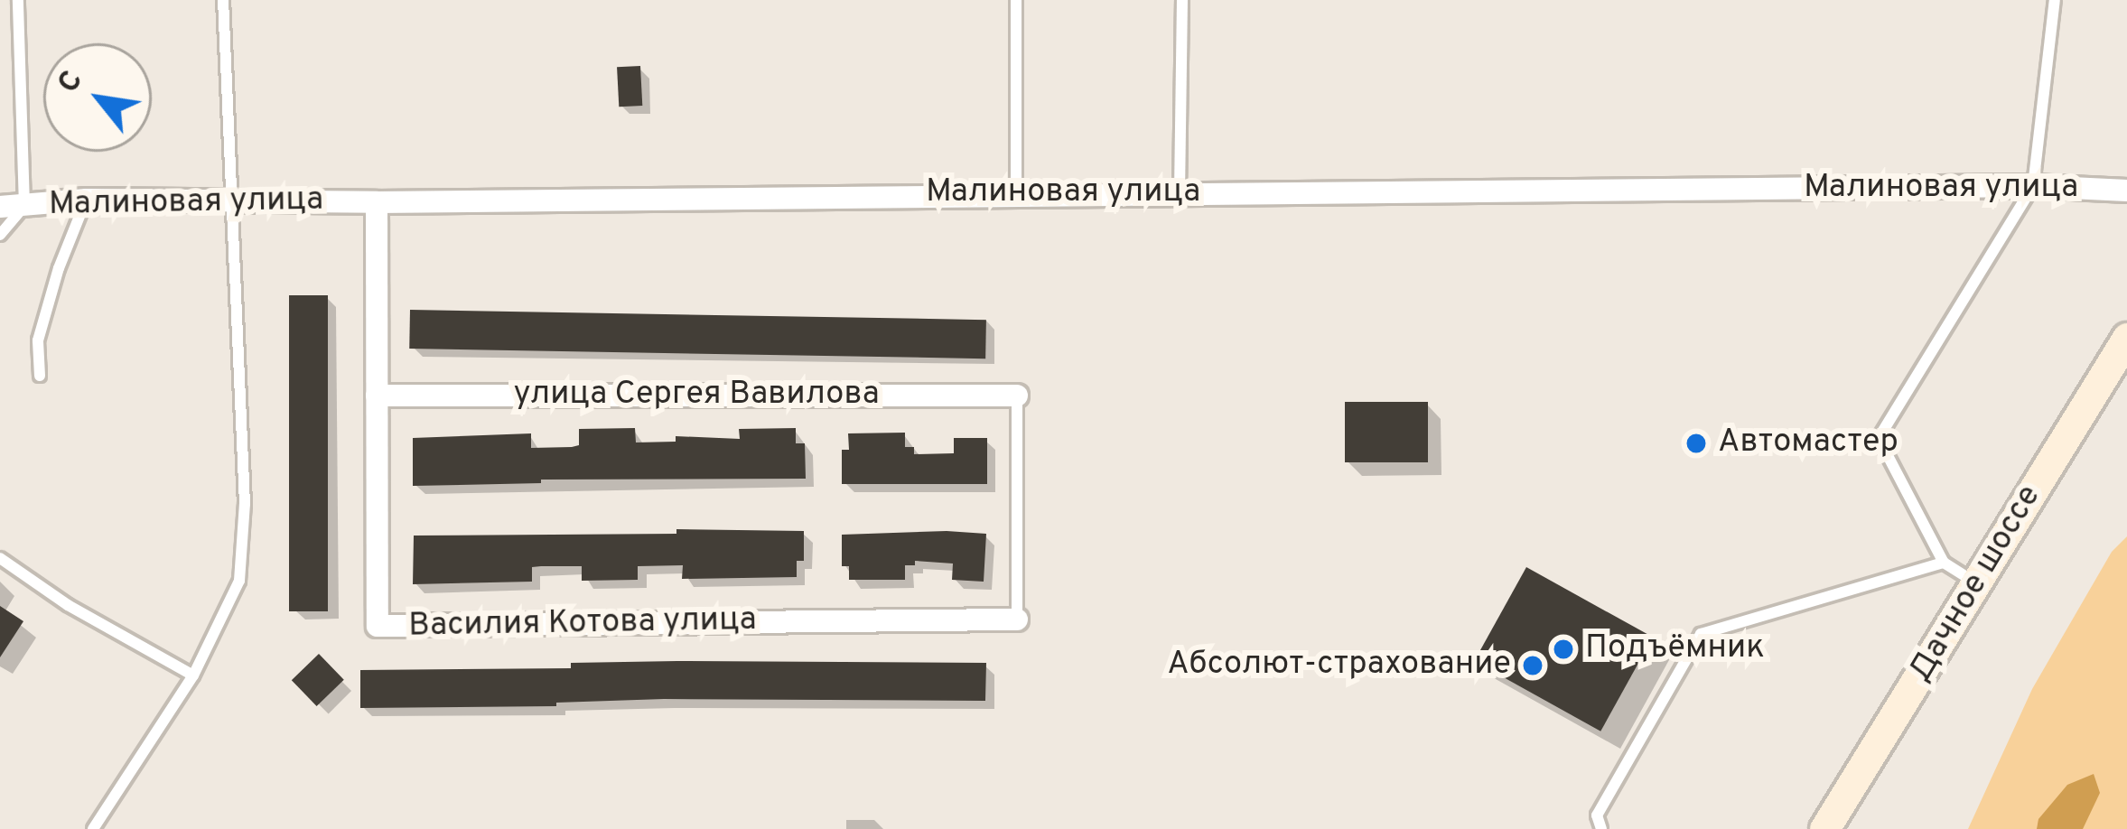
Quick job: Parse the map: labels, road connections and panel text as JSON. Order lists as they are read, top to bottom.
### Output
{
  "streets": {
    "main road": ["Дачное шоссе"],
    "street": ["Малиновая улица", "улица Сергея Вавилова", "Василия Котова улица"]
  },
  "crossings": [
    ["Малиновая улица", "Василия Котова улица"],
    ["улица Сергея Вавилова", "Василия Котова улица"]
  ],
  "places": ["Автомастер", "Подъёмник", "Абсолют-страхование"],
  "north": "top left"
}
